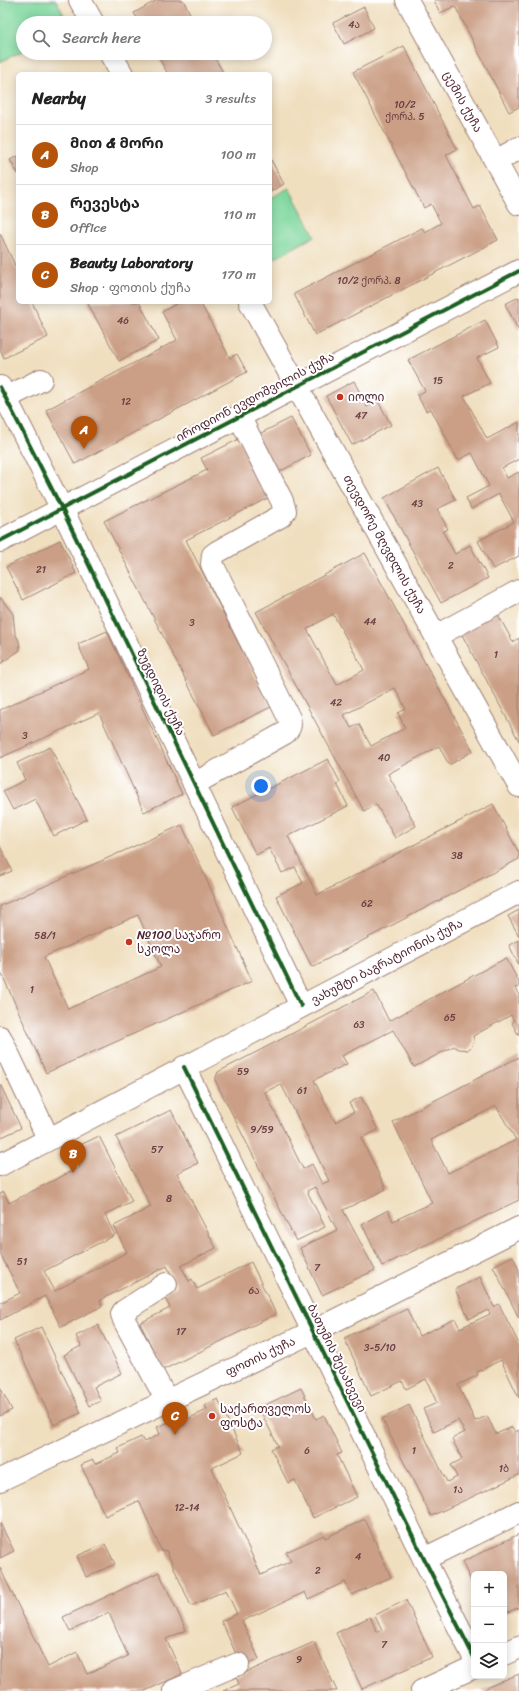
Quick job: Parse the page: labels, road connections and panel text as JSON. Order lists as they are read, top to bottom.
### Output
{
  "streets": {
    "street": [
      "ცემის ქუჩა",
      "იროდიონ ევდოშვილის ქუჩა",
      "თევდორე მღვდლის ქუჩა",
      "ზუგდიდის ქუჩა",
      "ვახუშტი ბაგრატიონის ქუჩა",
      "ფოთის ქუჩა",
      "ბათუმის შესახვევი"
    ]
  },
  "crossings": [
    ["იროდიონ ევდოშვილის ქუჩა", "თევდორე მღვდლის ქუჩა"],
    ["იროდიონ ევდოშვილის ქუჩა", "ზუგდიდის ქუჩა"],
    ["ზუგდიდის ქუჩა", "ვახუშტი ბაგრატიონის ქუჩა"],
    ["ვახუშტი ბაგრატიონის ქუჩა", "ბათუმის შესახვევი"],
    ["ფოთის ქუჩა", "ბათუმის შესახვევი"]
  ],
  "places": ["იოლი", "№100 საჯარო სკოლა", "საქართველოს ფოსტა"],
  "house_numbers": [
    "4ა",
    "10/2 ქორპ. 5",
    "10/2 ქორპ. 8",
    "46",
    "15",
    "12",
    "47",
    "43",
    "2",
    "21",
    "44",
    "3",
    "1",
    "42",
    "3",
    "40",
    "38",
    "62",
    "58/1",
    "1",
    "65",
    "63",
    "59",
    "61",
    "9/59",
    "57",
    "8",
    "51",
    "7",
    "6ა",
    "17",
    "3-5/10",
    "6",
    "1",
    "1ბ",
    "1ა",
    "12-14",
    "4",
    "2",
    "7",
    "9"
  ],
  "page": {
    "search": "Search here",
    "heading": ["Nearby", "3 results"],
    "list": [
      {
        "mark": "A",
        "name": "მით & მორი",
        "note": "Shop",
        "value": "100 m"
      },
      {
        "mark": "B",
        "name": "რევესტა",
        "note": "Office",
        "value": "110 m"
      },
      {
        "mark": "C",
        "name": "Beauty Laboratory",
        "note": "Shop · ფოთის ქუჩა",
        "value": "170 m"
      }
    ],
    "pins": ["A", "B", "C"],
    "map_buttons": ["+", "−"]
  }
}
